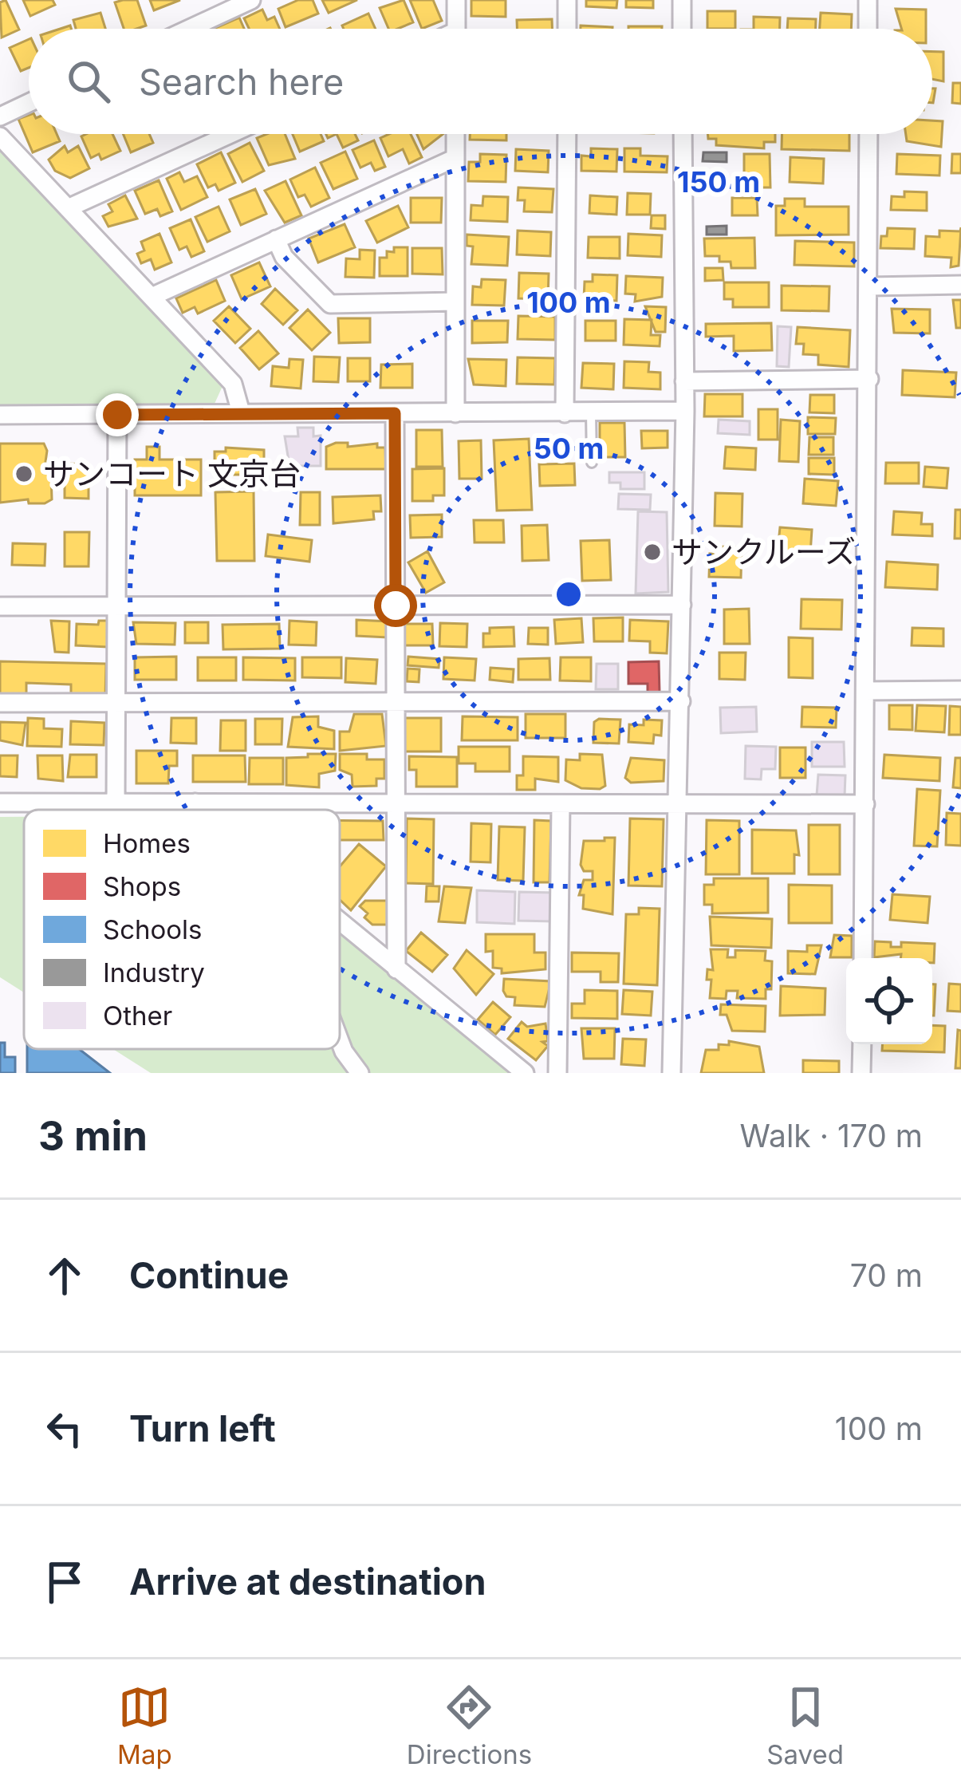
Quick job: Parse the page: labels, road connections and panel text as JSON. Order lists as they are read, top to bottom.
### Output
{
  "places": ["サンコート 文京台", "サンクルーズ"],
  "legend": [
    "Homes",
    "Shops",
    "Schools",
    "Industry",
    "Other"
  ],
  "page": {
    "search": "Search here",
    "heading": ["3 min", "Walk · 170 m"],
    "list": [
      ["Continue", "70 m"],
      ["Turn left", "100 m"],
      "Arrive at destination"
    ],
    "nav": ["Map", "Directions", "Saved"]
  },
  "rings": ["150 m", "100 m", "50 m"]
}
